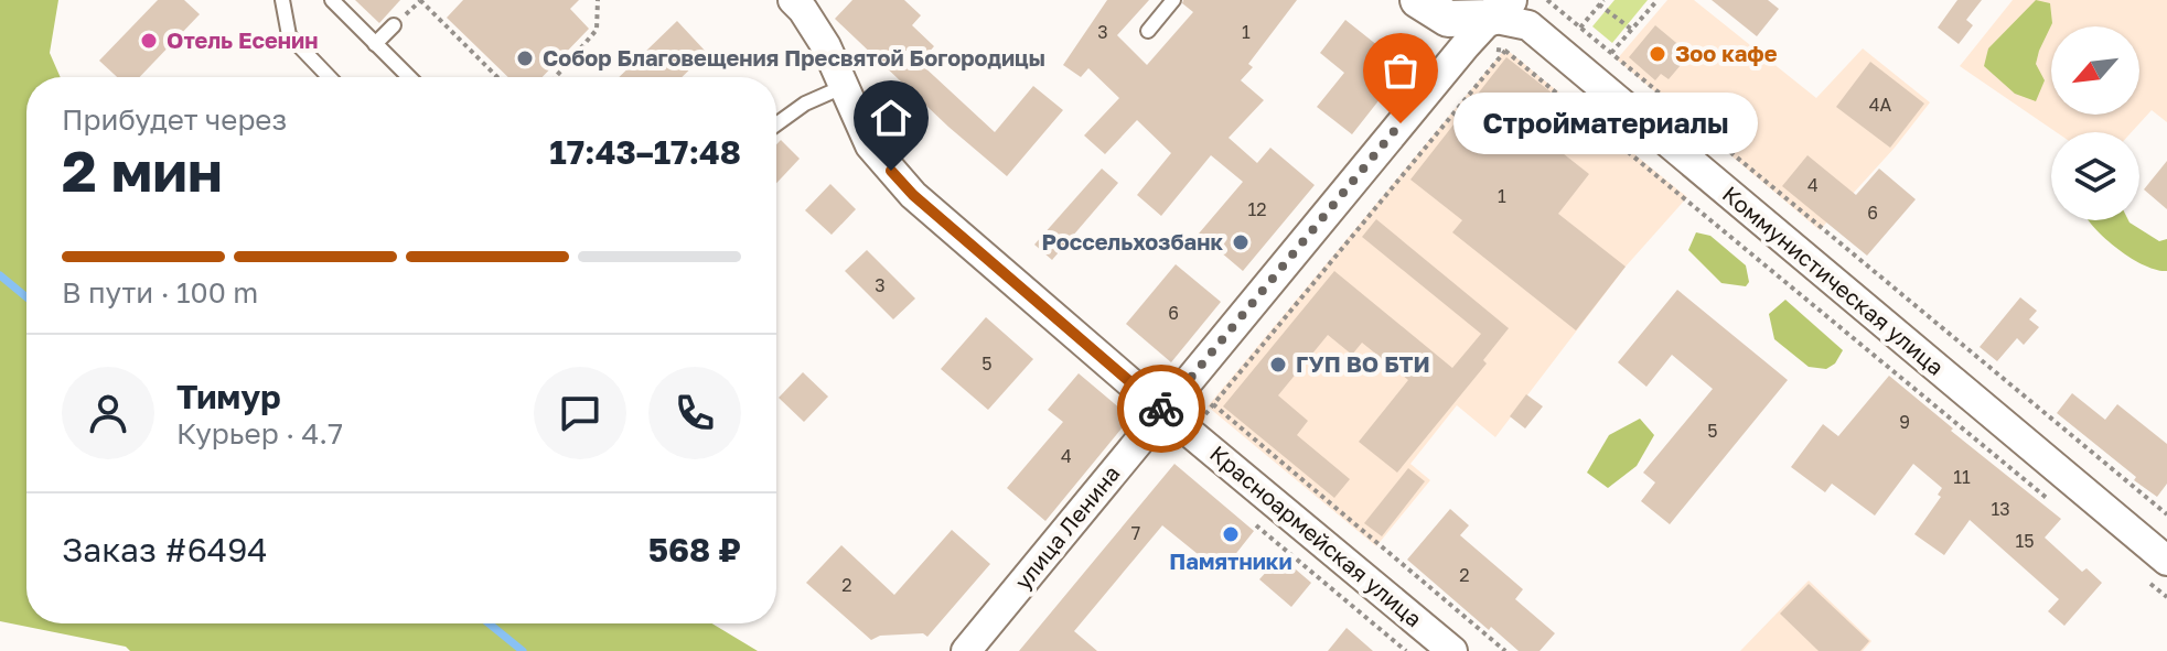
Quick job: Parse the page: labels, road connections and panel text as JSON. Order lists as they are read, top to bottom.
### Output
{
  "streets": {
    "street": ["Коммунистическая улица", "улица Ленина", "Красноармейская улица"]
  },
  "crossings": [
    ["Коммунистическая улица", "улица Ленина"],
    ["улица Ленина", "Красноармейская улица"]
  ],
  "places": [
    "Отель Есенин",
    "Зоо кафе",
    "Собор Благовещения Пресвятой Богородицы",
    "Стройматериалы",
    "Россельхозбанк",
    "ГУП ВО БТИ",
    "Памятники"
  ],
  "house_numbers": [
    "3",
    "1",
    "4А",
    "4",
    "1",
    "12",
    "6",
    "3",
    "6",
    "5",
    "9",
    "5",
    "4",
    "11",
    "13",
    "7",
    "15",
    "2",
    "2"
  ],
  "north": "bottom left",
  "page": {
    "heading": ["2 мин", "Прибудет через", "17:43–17:48"],
    "panel": [
      "Тимур",
      "Курьер · 4.7",
      "Заказ #6494",
      "568 ₽"
    ],
    "bubble": "Стройматериалы",
    "bar": "В пути · 100 m"
  }
}
